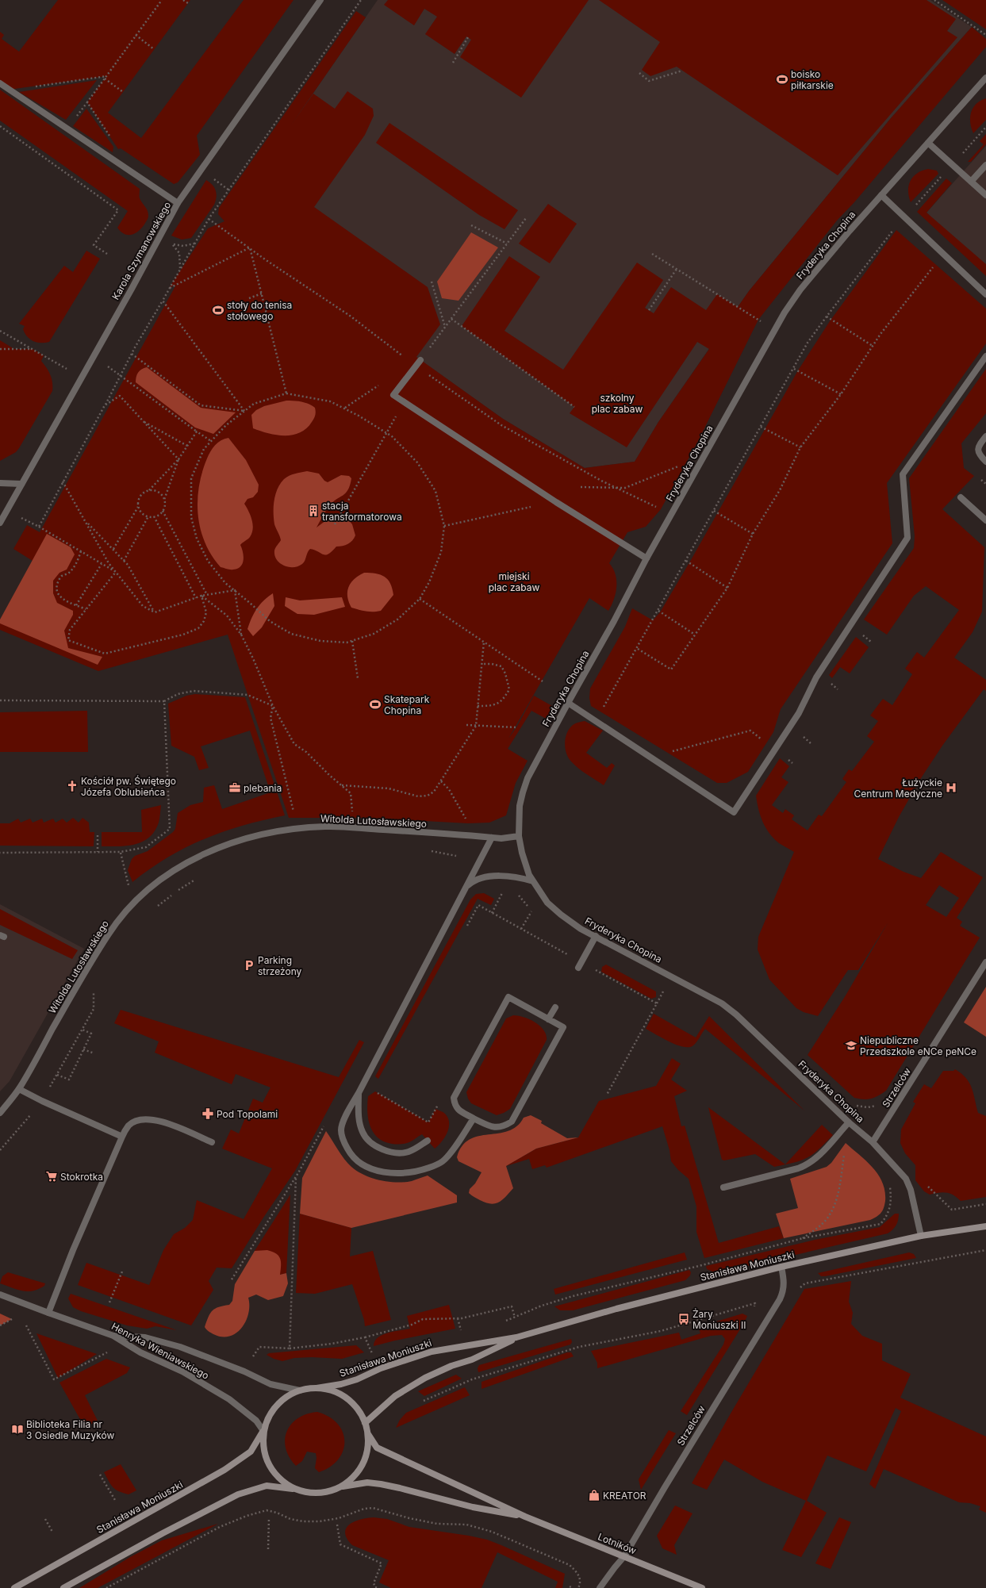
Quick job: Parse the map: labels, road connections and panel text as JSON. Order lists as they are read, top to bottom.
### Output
{
  "streets": {
    "street": [
      "Fryderyka Chopina",
      "Karola Szymanowskiego",
      "Witolda Lutosławskiego",
      "Strzelców",
      "Stanisława Moniuszki",
      "Henryka Wieniawskiego",
      "Lotników"
    ]
  },
  "crossings": [
    ["Fryderyka Chopina", "Witolda Lutosławskiego"],
    ["Fryderyka Chopina", "Strzelców"],
    ["Fryderyka Chopina", "Stanisława Moniuszki"],
    ["Strzelców", "Stanisława Moniuszki"],
    ["Strzelców", "Lotników"],
    ["Stanisława Moniuszki", "Henryka Wieniawskiego"],
    ["Stanisława Moniuszki", "Lotników"],
    ["Henryka Wieniawskiego", "Lotników"]
  ],
  "parks": ["szkolny plac zabaw", "miejski plac zabaw"],
  "places": {
    "sports": ["boisko piłkarskie", "stoły do tenisa stołowego", "Skatepark Chopina"],
    "building": ["stacja transformatorowa"],
    "church": ["Kościół pw. Świętego Józefa Oblubieńca"],
    "office": ["plebania"],
    "hospital": ["Łużyckie Centrum Medyczne"],
    "parking": ["Parking strzeżony"],
    "school or university": ["Niepubliczne Przedszkole eNCe peNCe"],
    "pharmacy": ["Pod Topolami"],
    "supermarket": ["Stokrotka"],
    "bus stop": ["Żary Moniuszki II"],
    "library": ["Biblioteka Filia nr 3 Osiedle Muzyków"],
    "shop": ["KREATOR"]
  }
}
